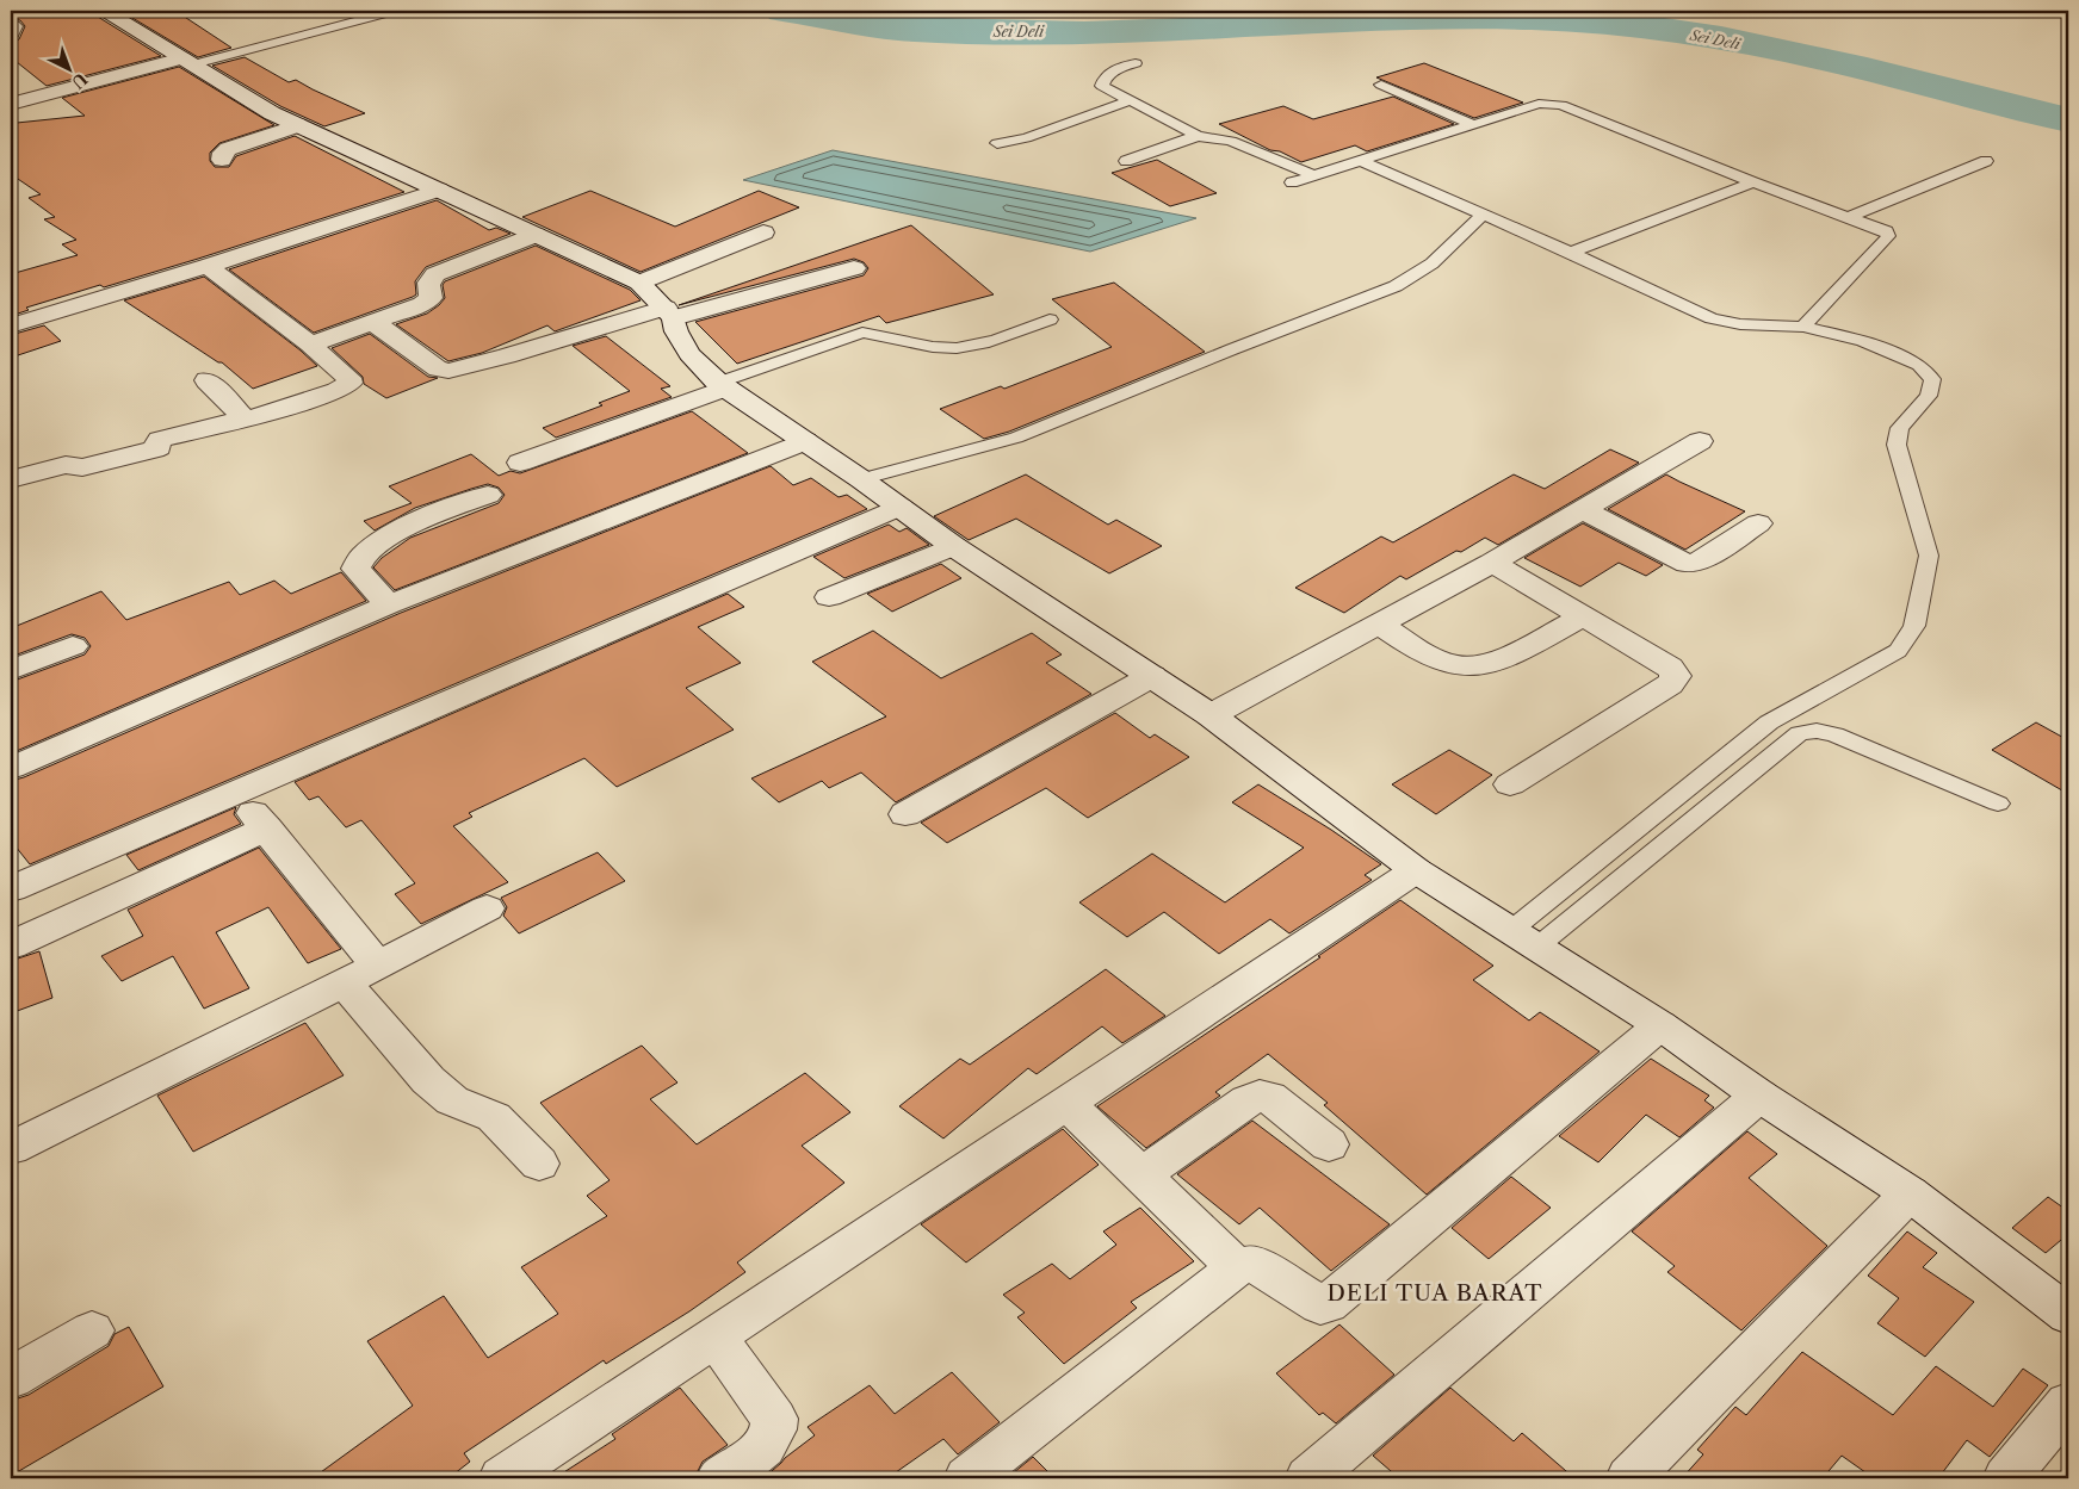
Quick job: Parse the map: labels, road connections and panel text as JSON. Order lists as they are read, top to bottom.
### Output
{
  "districts": ["DELI TUA BARAT"],
  "water": ["Sei Deli"],
  "north": "bottom right"
}
